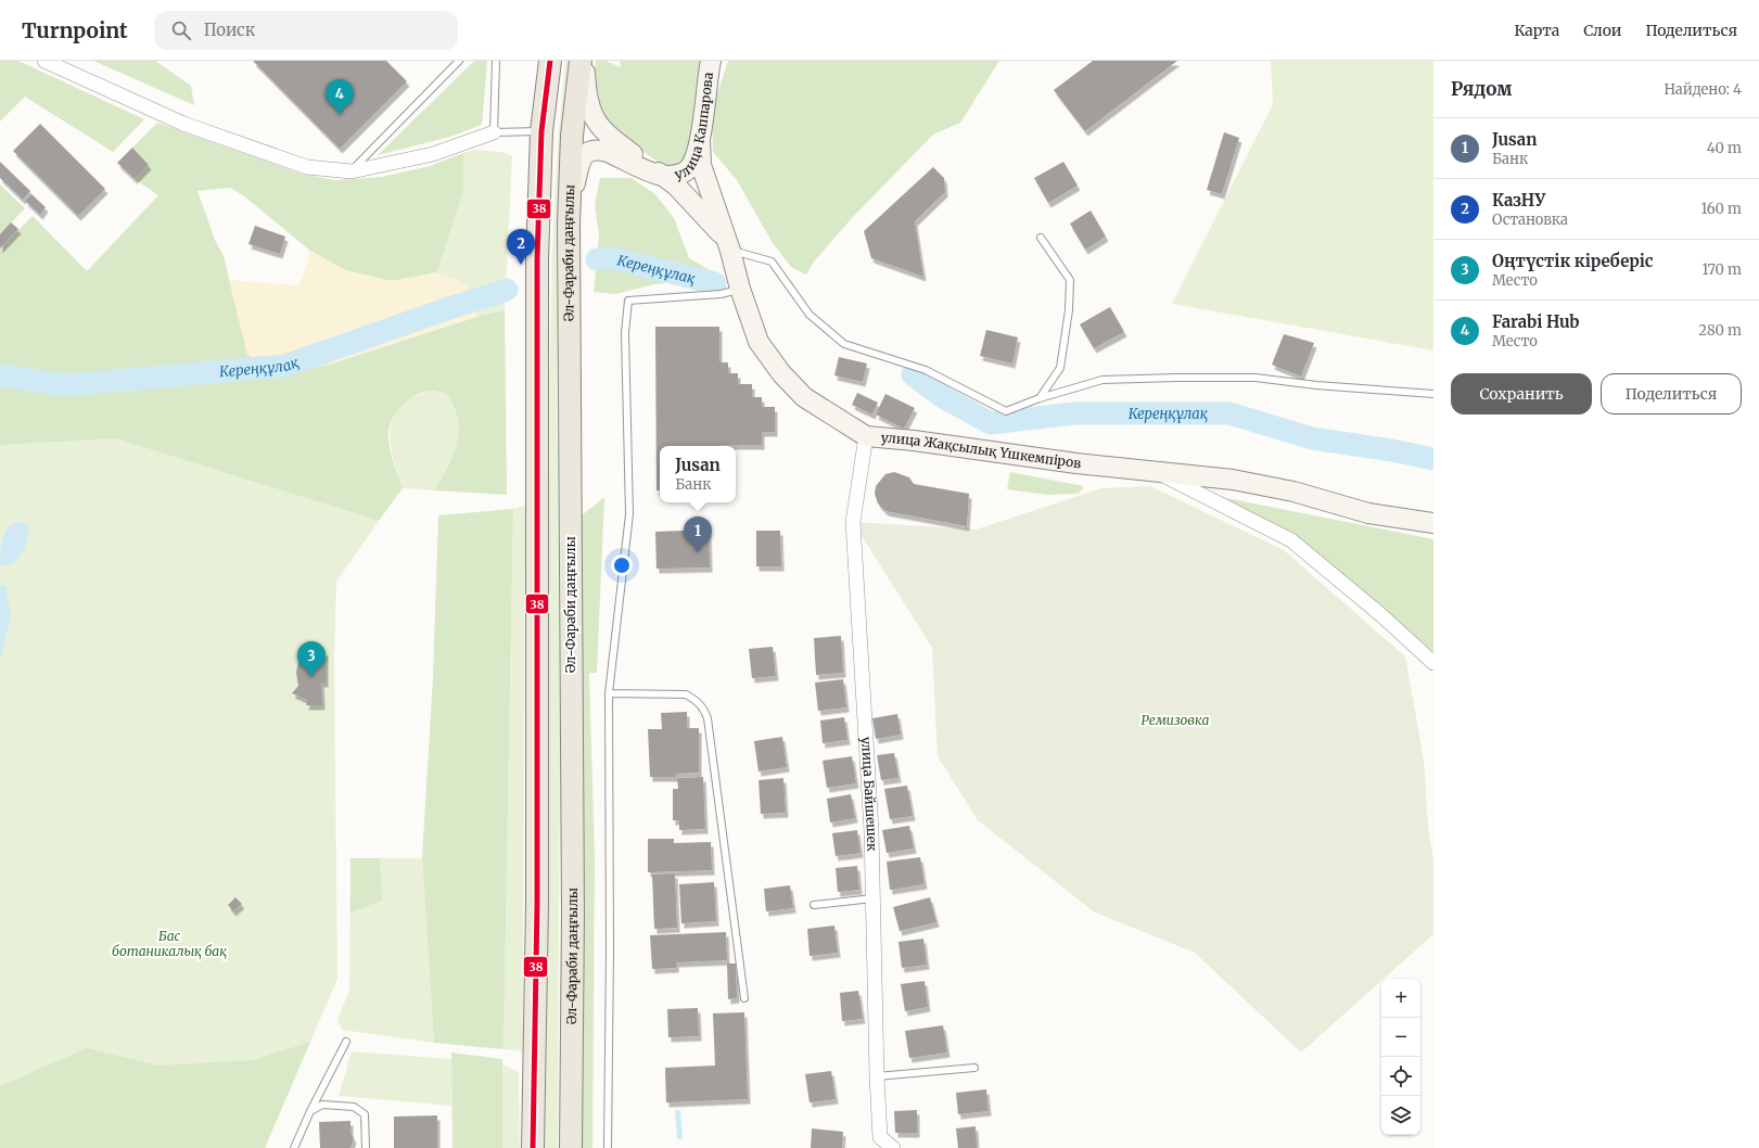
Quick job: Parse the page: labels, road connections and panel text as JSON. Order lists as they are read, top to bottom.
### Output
{
  "streets": {
    "main road": ["Әл-Фараби даңғылы"],
    "street": ["улица Каппарова", "улица Жақсылық Үшкемпіров", "улица Байшешек"]
  },
  "crossings": [
    ["улица Каппарова", "улица Жақсылық Үшкемпіров"],
    ["улица Жақсылық Үшкемпіров", "улица Байшешек"]
  ],
  "water": ["Кереңқұлақ"],
  "parks": ["Ремизовка", "Бас ботаникалық бақ"],
  "lines": ["transit line 38"],
  "page": {
    "header": "Turnpoint",
    "search": "Поиск",
    "nav": ["Карта", "Слои", "Поделиться"],
    "heading": ["Рядом", "Найдено: 4"],
    "pins": [
      "4",
      "2",
      "1",
      "3"
    ],
    "list": [
      {
        "mark": "1",
        "name": "Jusan",
        "note": "Банк",
        "value": "40 m"
      },
      {
        "mark": "2",
        "name": "КазНУ",
        "note": "Остановка",
        "value": "160 m"
      },
      {
        "mark": "3",
        "name": "Оңтүстік кіреберіс",
        "note": "Место",
        "value": "170 m"
      },
      {
        "mark": "4",
        "name": "Farabi Hub",
        "note": "Место",
        "value": "280 m"
      }
    ],
    "buttons": ["Сохранить", "Поделиться"],
    "popup": ["Jusan", "Банк"],
    "map_buttons": ["+", "−"]
  }
}
